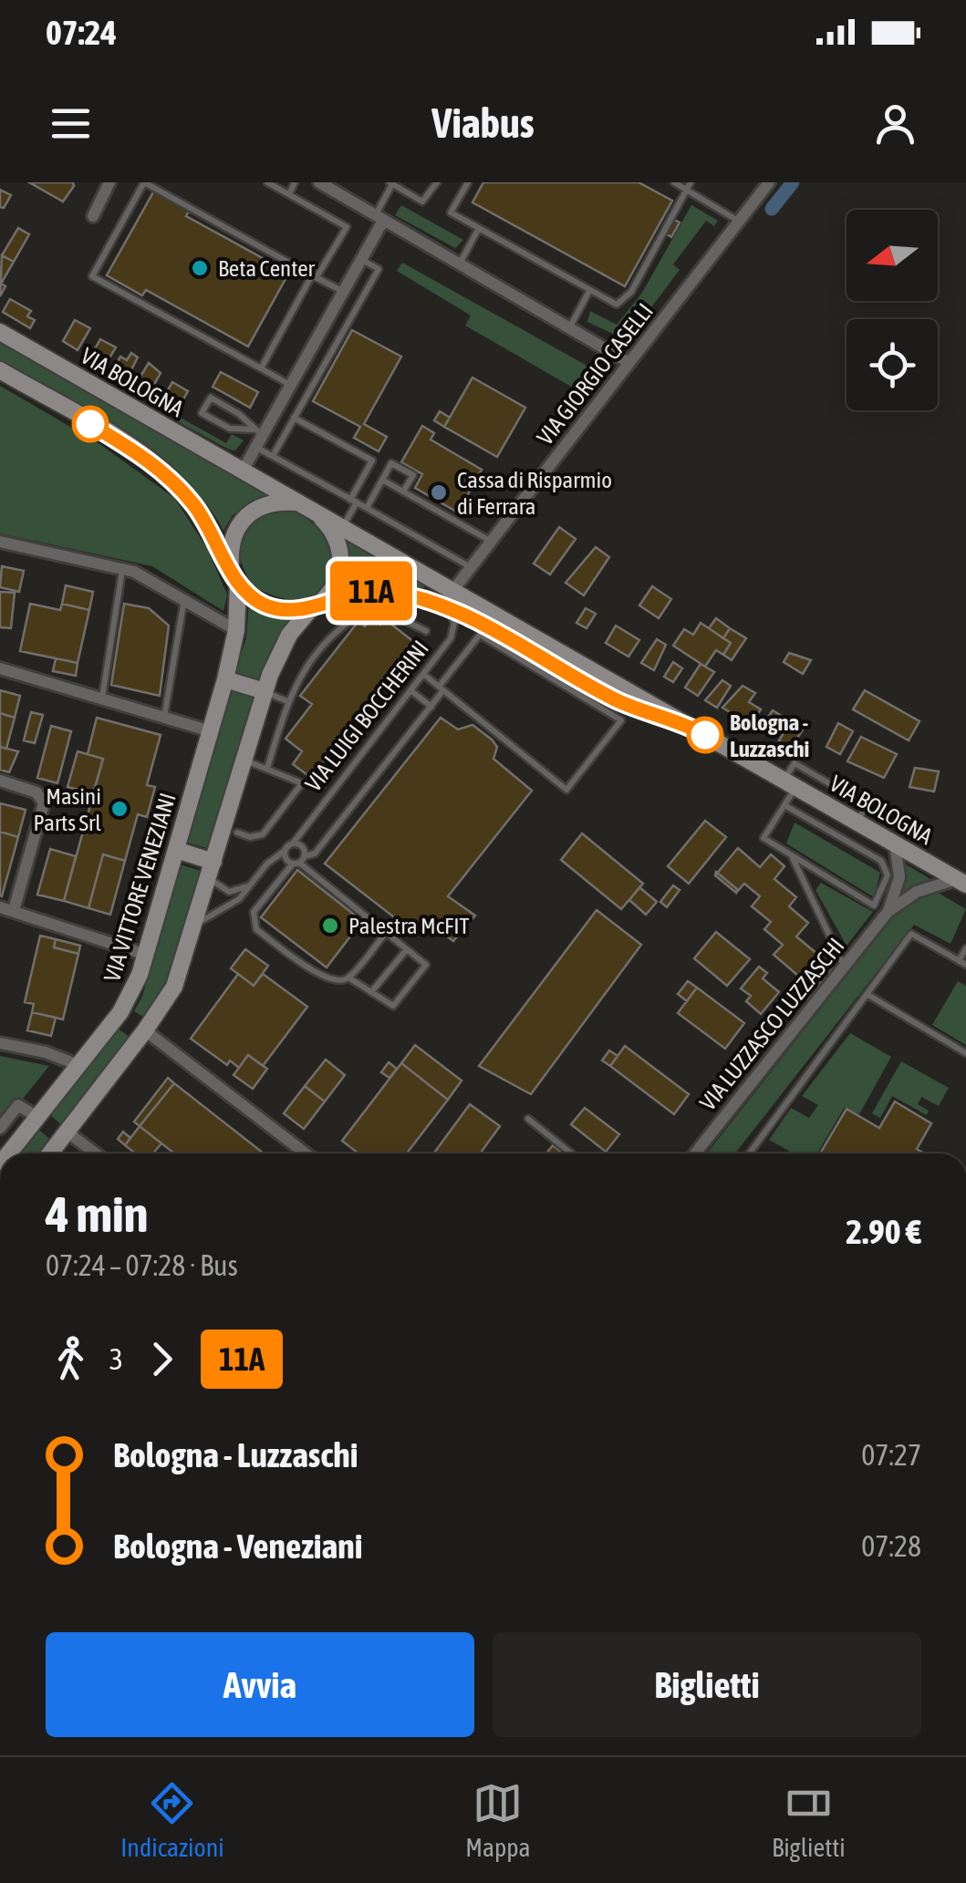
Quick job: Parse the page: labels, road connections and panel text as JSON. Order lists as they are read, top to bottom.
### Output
{
  "streets": {
    "main road": ["VIA BOLOGNA", "VIA VITTORE VENEZIANI"],
    "street": ["VIA GIORGIO CASELLI", "VIA LUZZASCO LUZZASCHI"],
    "lane": ["VIA LUIGI BOCCHERINI"]
  },
  "crossings": [
    ["VIA GIORGIO CASELLI", "VIA BOLOGNA"],
    ["VIA BOLOGNA", "VIA LUIGI BOCCHERINI"],
    ["VIA BOLOGNA", "VIA VITTORE VENEZIANI"],
    ["VIA BOLOGNA", "VIA LUZZASCO LUZZASCHI"]
  ],
  "places": [
    "Beta Center",
    "Cassa di Risparmio di Ferrara",
    "Bologna - Luzzaschi",
    "Masini Parts Srl",
    "Palestra McFIT"
  ],
  "lines": ["bus line 11A"],
  "north": "left",
  "page": {
    "status": "07:24",
    "header": "Viabus",
    "on_map": "11A",
    "heading": ["4 min", "07:24 – 07:28 · Bus", "2.90 €"],
    "legs": ["3", "11A"],
    "list": [
      {
        "name": "Bologna - Luzzaschi",
        "value": "07:27"
      },
      {
        "name": "Bologna - Veneziani",
        "value": "07:28"
      }
    ],
    "buttons": ["Avvia", "Biglietti"],
    "tabs": ["Indicazioni", "Mappa", "Biglietti"]
  }
}
